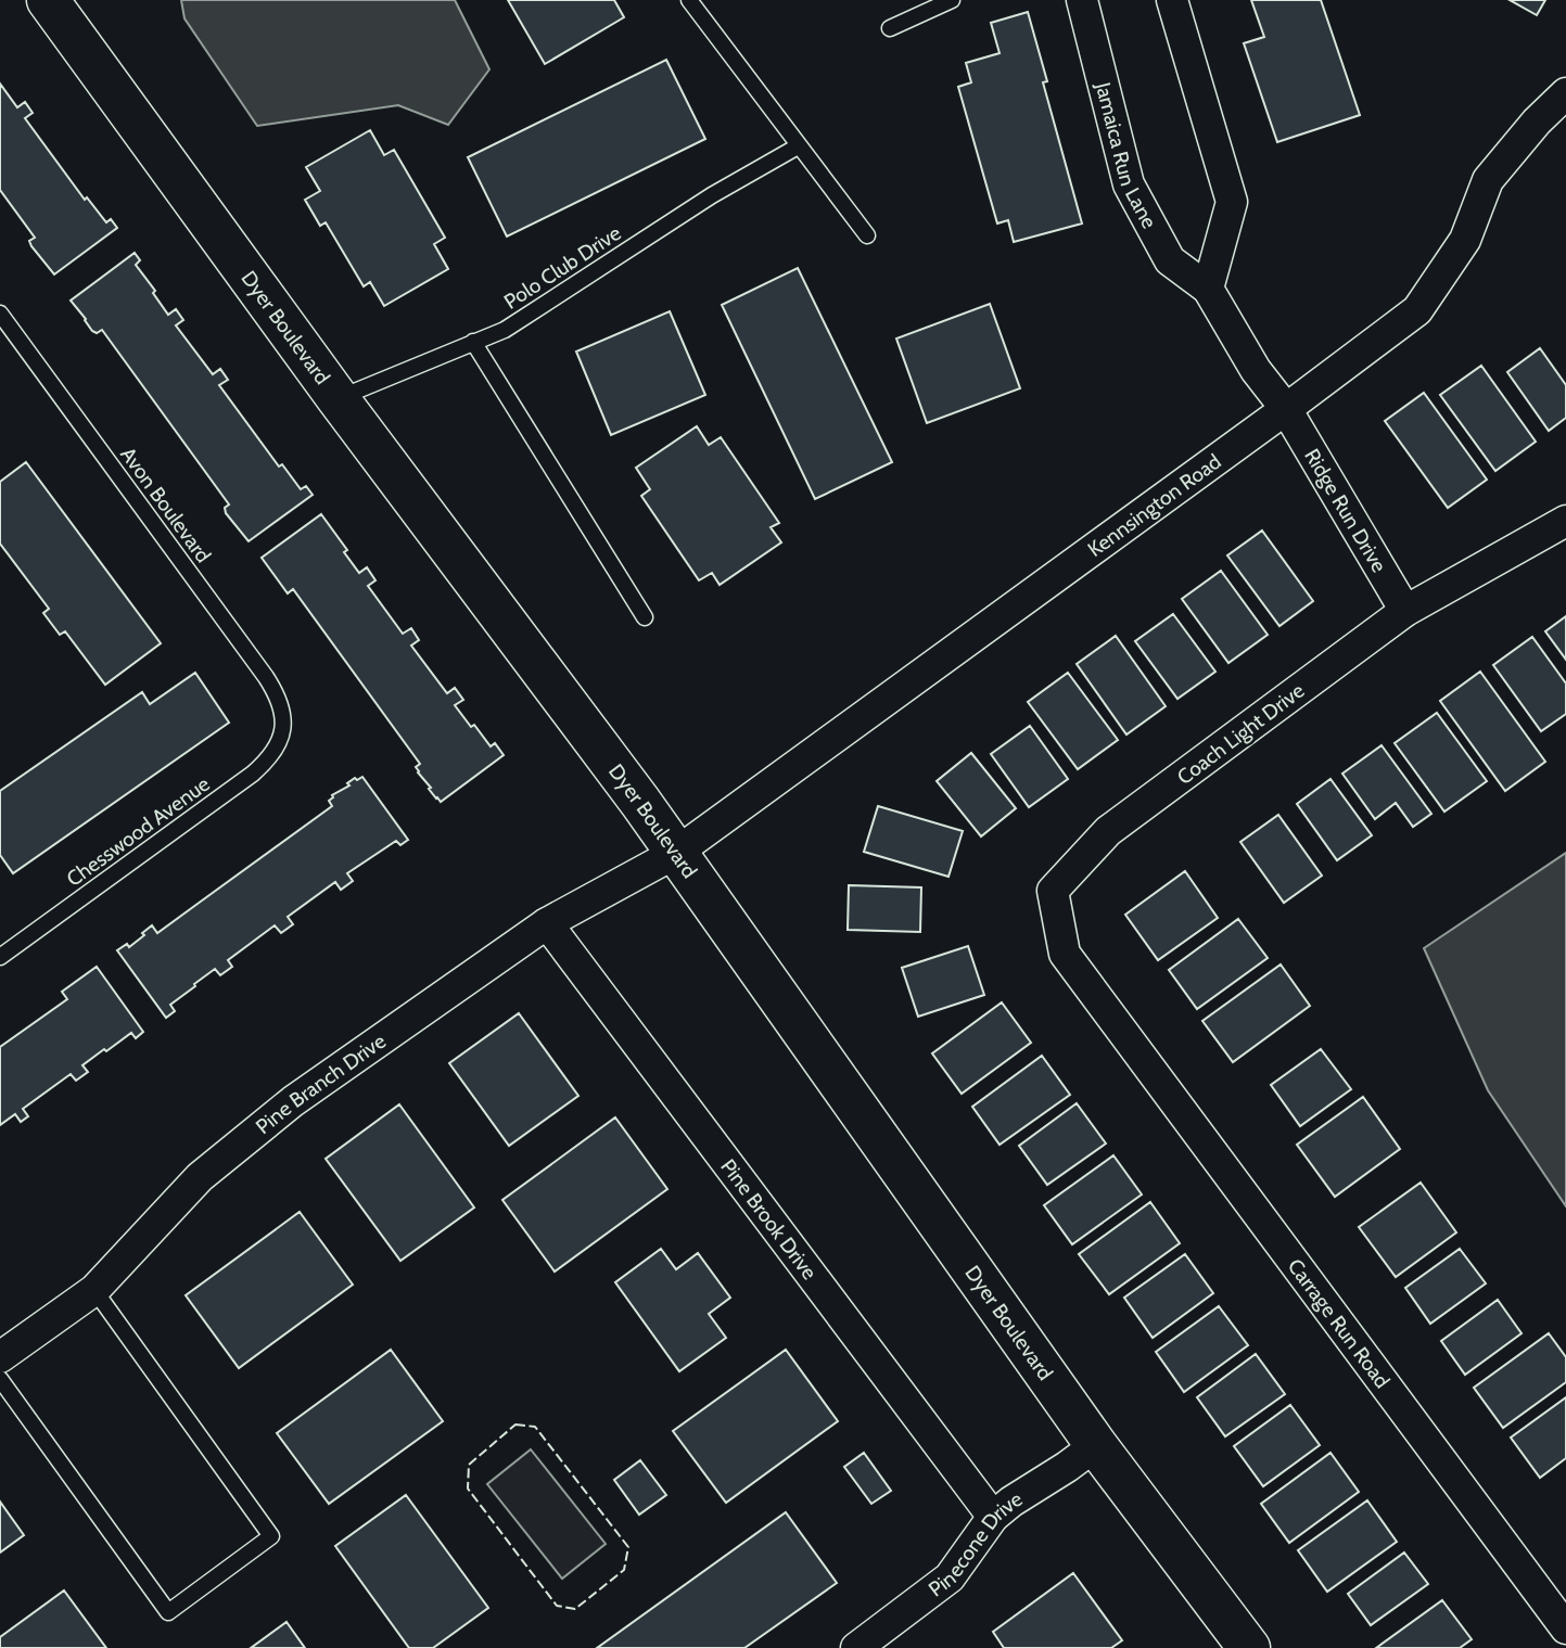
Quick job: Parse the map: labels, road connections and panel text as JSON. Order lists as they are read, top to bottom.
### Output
{
  "streets": {
    "main road": ["Dyer Boulevard"],
    "street": [
      "Jamaica Run Lane",
      "Kennsington Road",
      "Ridge Run Drive",
      "Coach Light Drive",
      "Pine Branch Drive",
      "Pine Brook Drive",
      "Carrage Run Road",
      "Pinecone Drive"
    ],
    "lane": ["Polo Club Drive", "Avon Boulevard", "Chesswood Avenue"]
  },
  "crossings": [
    ["Jamaica Run Lane", "Kennsington Road"],
    ["Jamaica Run Lane", "Ridge Run Drive"],
    ["Polo Club Drive", "Dyer Boulevard"],
    ["Dyer Boulevard", "Kennsington Road"],
    ["Dyer Boulevard", "Pine Branch Drive"],
    ["Dyer Boulevard", "Pinecone Drive"],
    ["Avon Boulevard", "Chesswood Avenue"],
    ["Kennsington Road", "Ridge Run Drive"],
    ["Kennsington Road", "Pine Branch Drive"],
    ["Ridge Run Drive", "Coach Light Drive"],
    ["Coach Light Drive", "Carrage Run Road"],
    ["Pine Branch Drive", "Pine Brook Drive"],
    ["Pine Brook Drive", "Pinecone Drive"]
  ]
}
